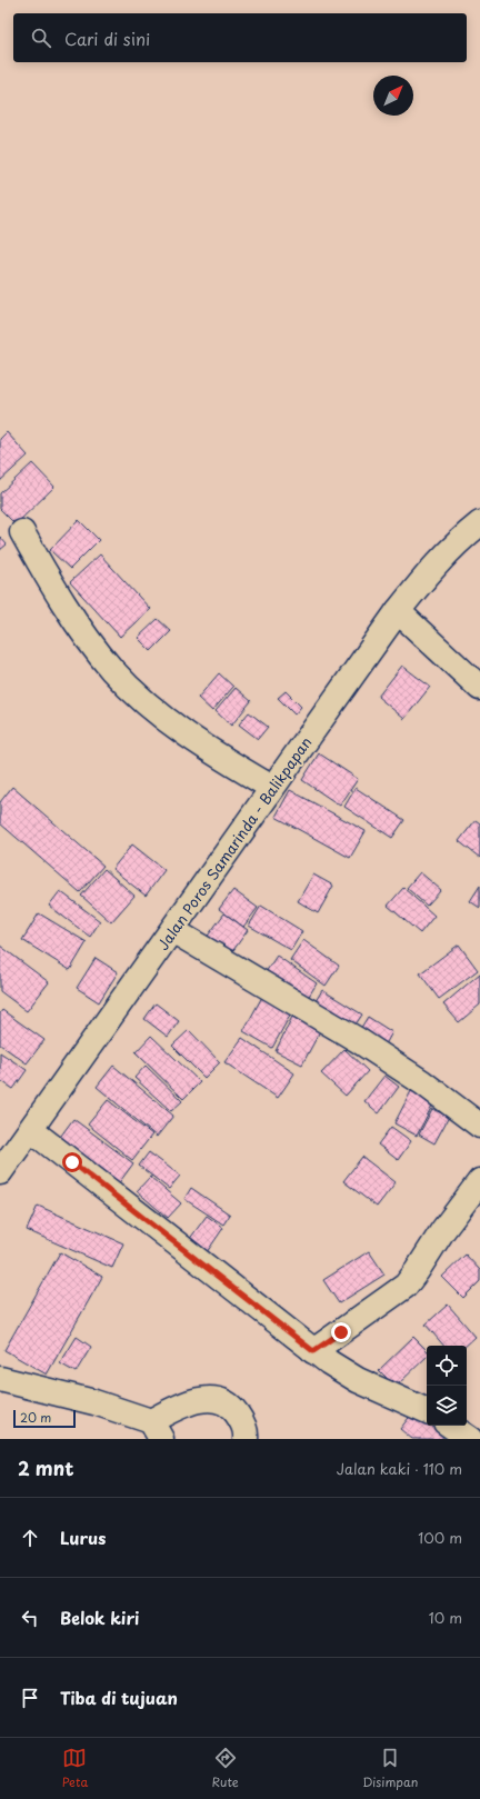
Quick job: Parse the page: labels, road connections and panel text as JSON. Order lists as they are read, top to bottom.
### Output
{
  "streets": {
    "main road": ["Jalan Poros Samarinda - Balikpapan"]
  },
  "scale_bar": "20 m",
  "north": "top right",
  "page": {
    "search": "Cari di sini",
    "scale": "20 m",
    "heading": ["2 mnt", "Jalan kaki · 110 m"],
    "list": [
      ["Lurus", "100 m"],
      ["Belok kiri", "10 m"],
      "Tiba di tujuan"
    ],
    "nav": ["Peta", "Rute", "Disimpan"]
  }
}
